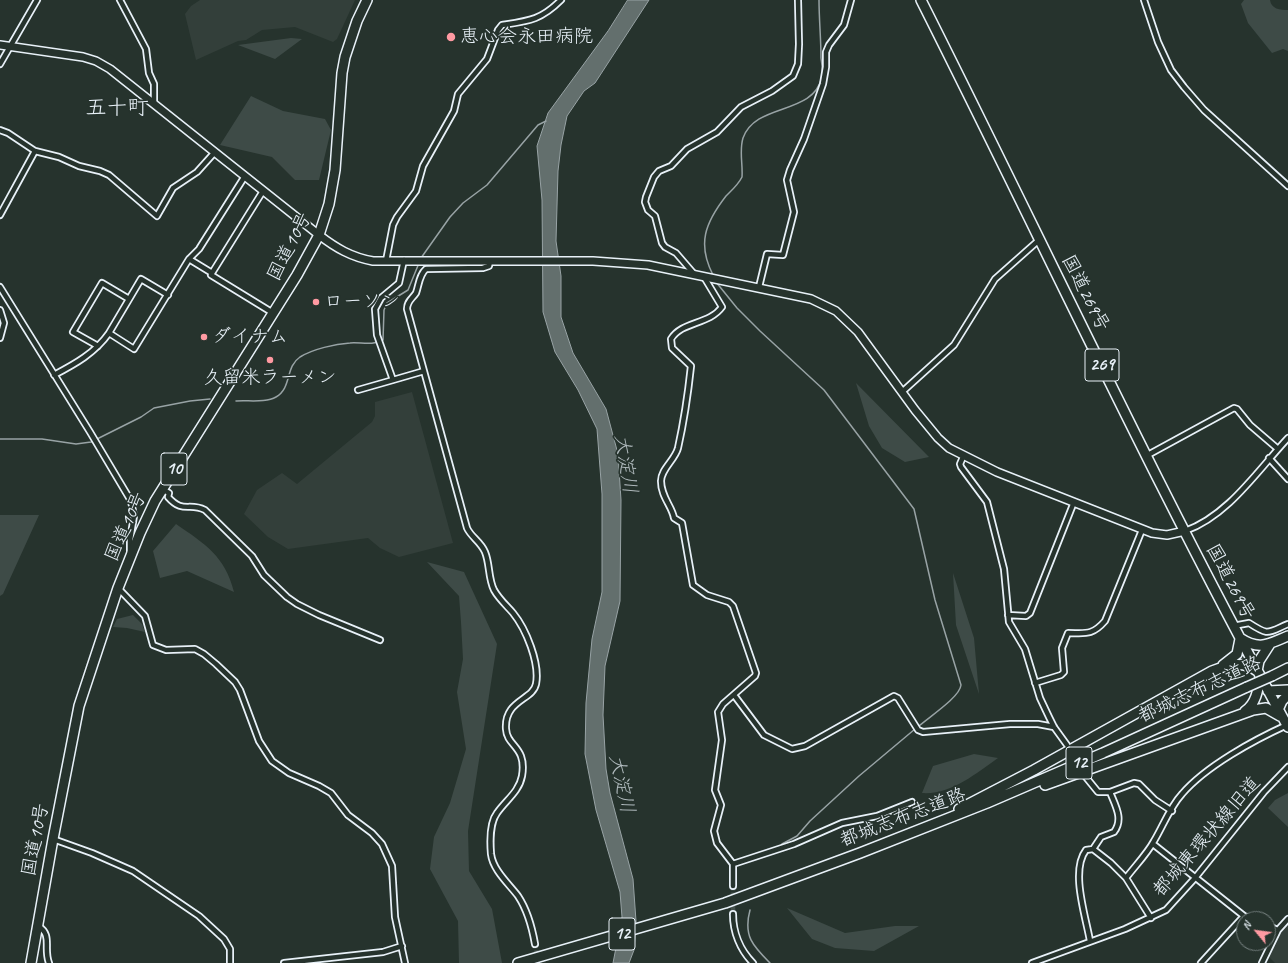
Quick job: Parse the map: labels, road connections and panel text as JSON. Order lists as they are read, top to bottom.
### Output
{
  "streets": {
    "highway": [
      "国道10号",
      "国道269号",
      "269",
      "10",
      "都城志布志道路",
      "12"
    ],
    "street": ["都城東環状線旧道"]
  },
  "districts": ["五十町"],
  "water": ["大淀川"],
  "places": [
    "恵心会永田病院",
    "ローソン",
    "ダイナム",
    "久留米ラーメン"
  ],
  "north": "top left"
}
